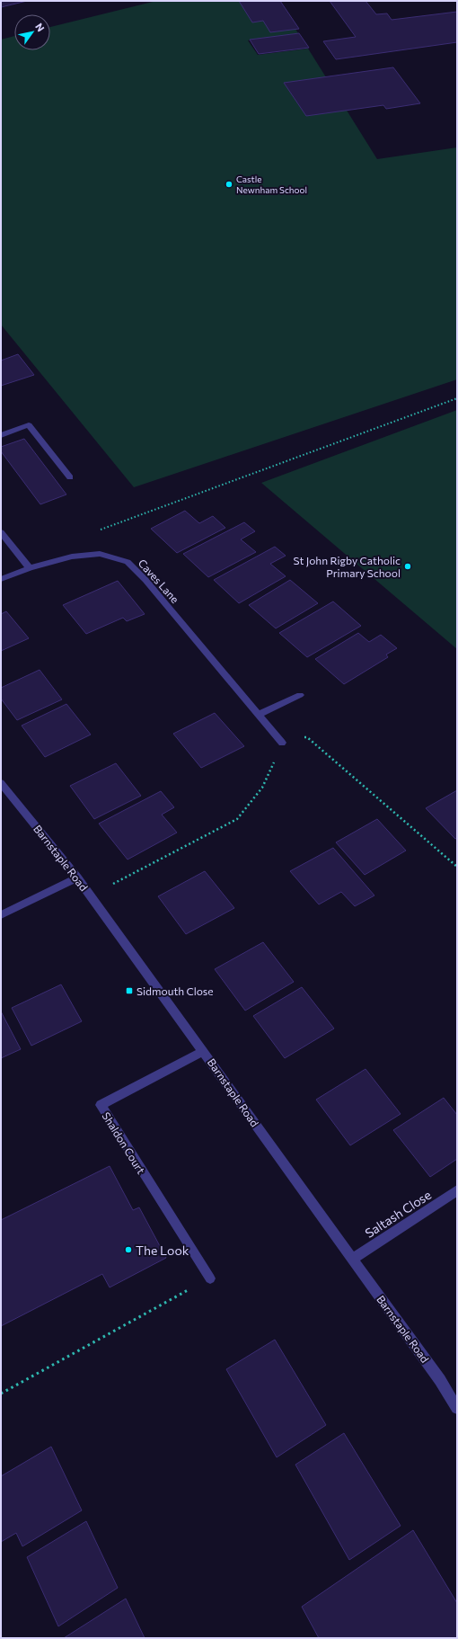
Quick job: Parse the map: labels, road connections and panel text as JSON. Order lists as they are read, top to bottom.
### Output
{
  "streets": {
    "street": [
      "Caves Lane",
      "Barnstaple Road",
      "Shaldon Court",
      "Saltash Close"
    ]
  },
  "crossings": [
    ["Barnstaple Road", "Shaldon Court"],
    ["Barnstaple Road", "Saltash Close"]
  ],
  "places": {
    "other": ["Castle Newnham School", "St John Rigby Catholic Primary School", "The Look"],
    "transit": ["Sidmouth Close"]
  },
  "north": "top right"
}
